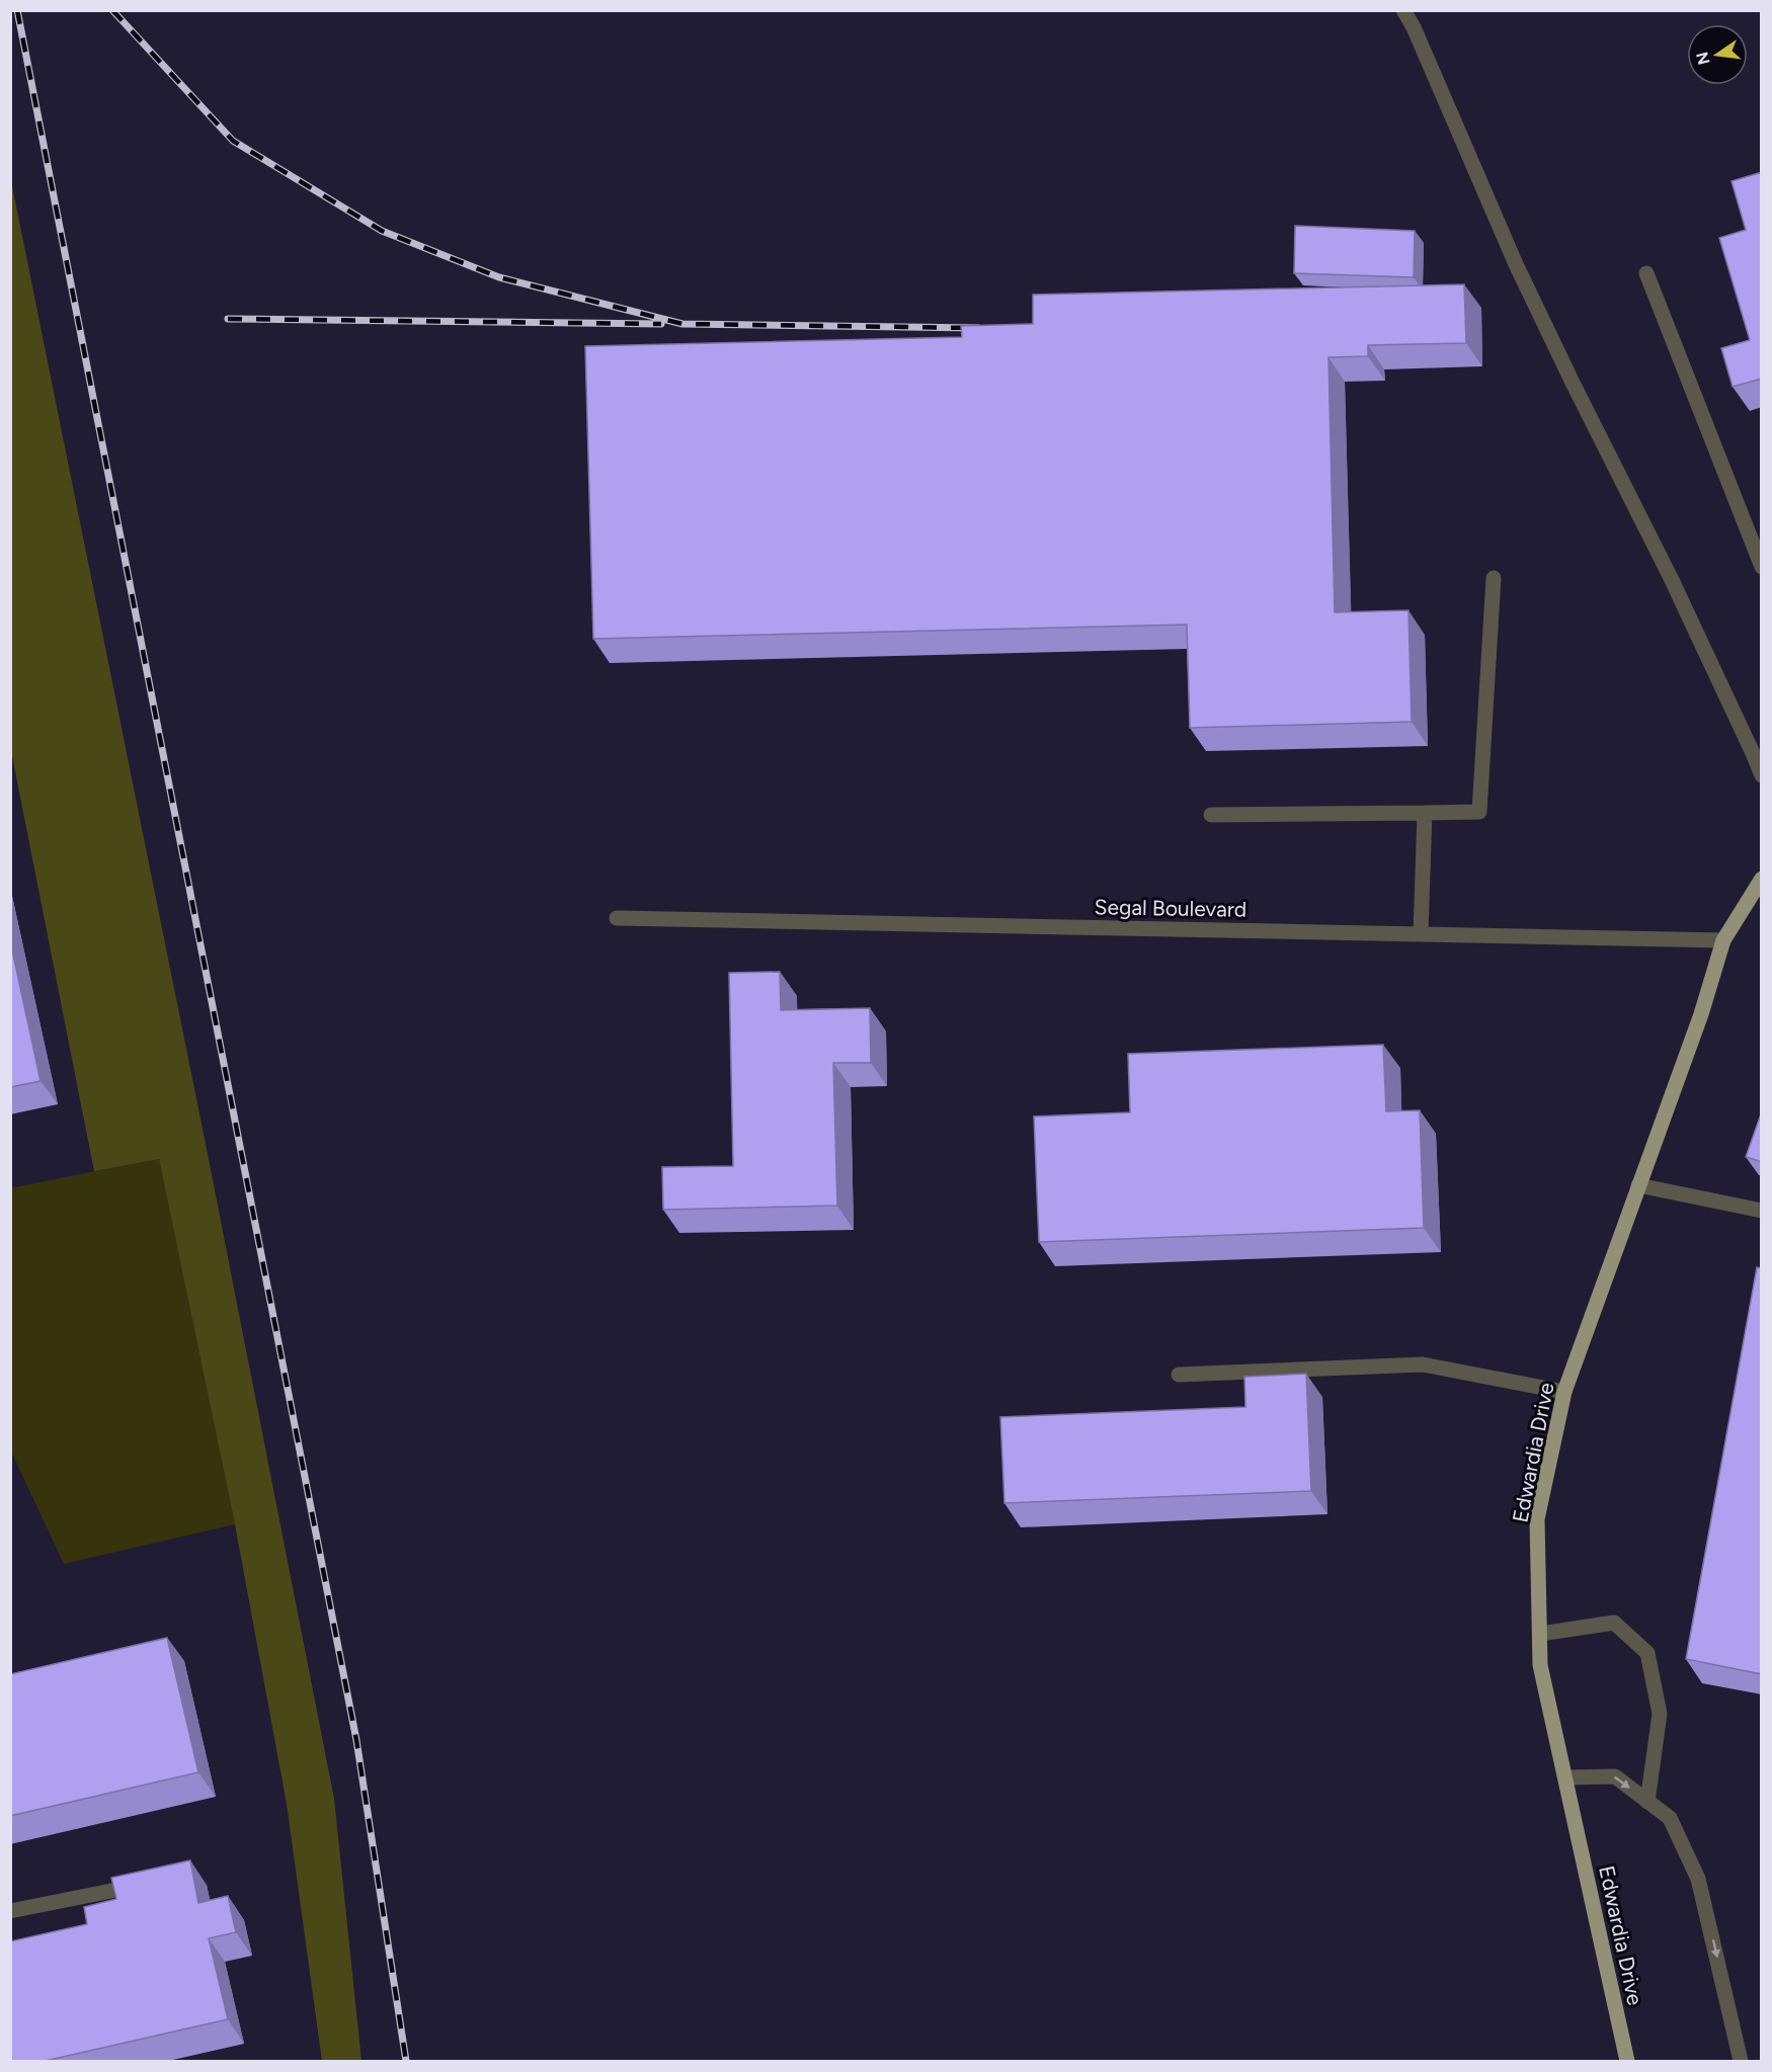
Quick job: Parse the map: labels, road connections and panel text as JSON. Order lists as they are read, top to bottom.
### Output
{
  "streets": {
    "main road": ["Edwardia Drive"],
    "street": ["Segal Boulevard"]
  },
  "crossings": [
    ["Segal Boulevard", "Edwardia Drive"]
  ],
  "north": "left"
}
